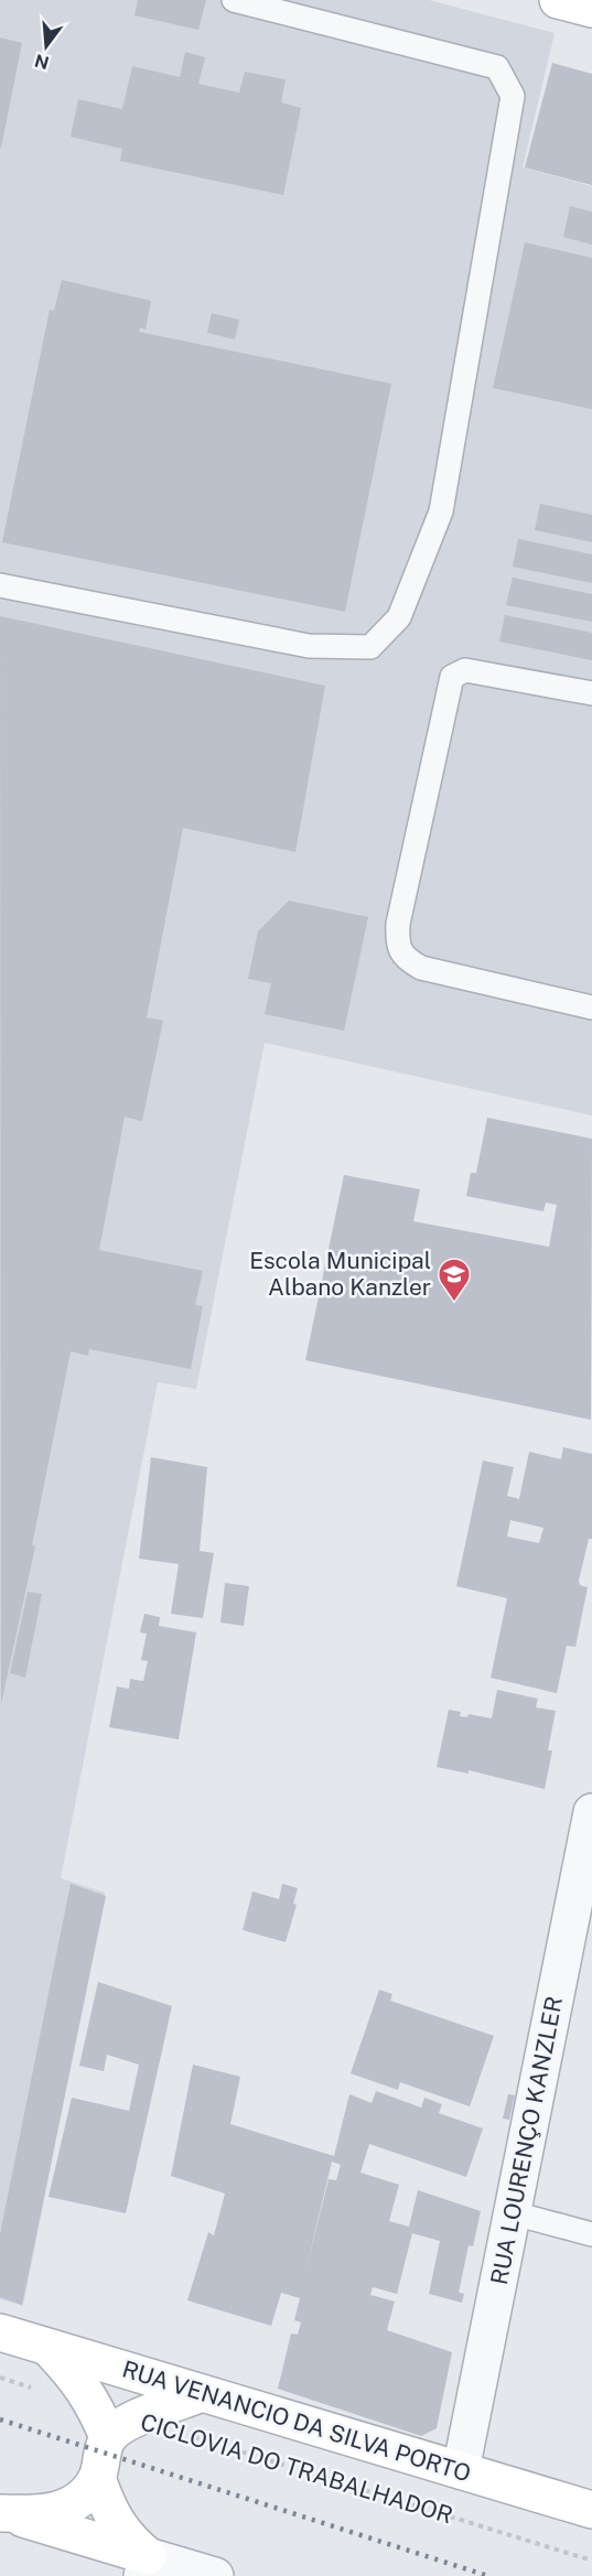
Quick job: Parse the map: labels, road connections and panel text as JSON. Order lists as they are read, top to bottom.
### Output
{
  "streets": {
    "street": ["RUA LOURENÇO KANZLER", "RUA VENANCIO DA SILVA PORTO"],
    "path": ["CICLOVIA DO TRABALHADOR"]
  },
  "crossings": [
    ["RUA LOURENÇO KANZLER", "RUA VENANCIO DA SILVA PORTO"]
  ],
  "places": {
    "school or university": ["Escola Municipal Albano Kanzler"]
  },
  "north": "bottom"
}
